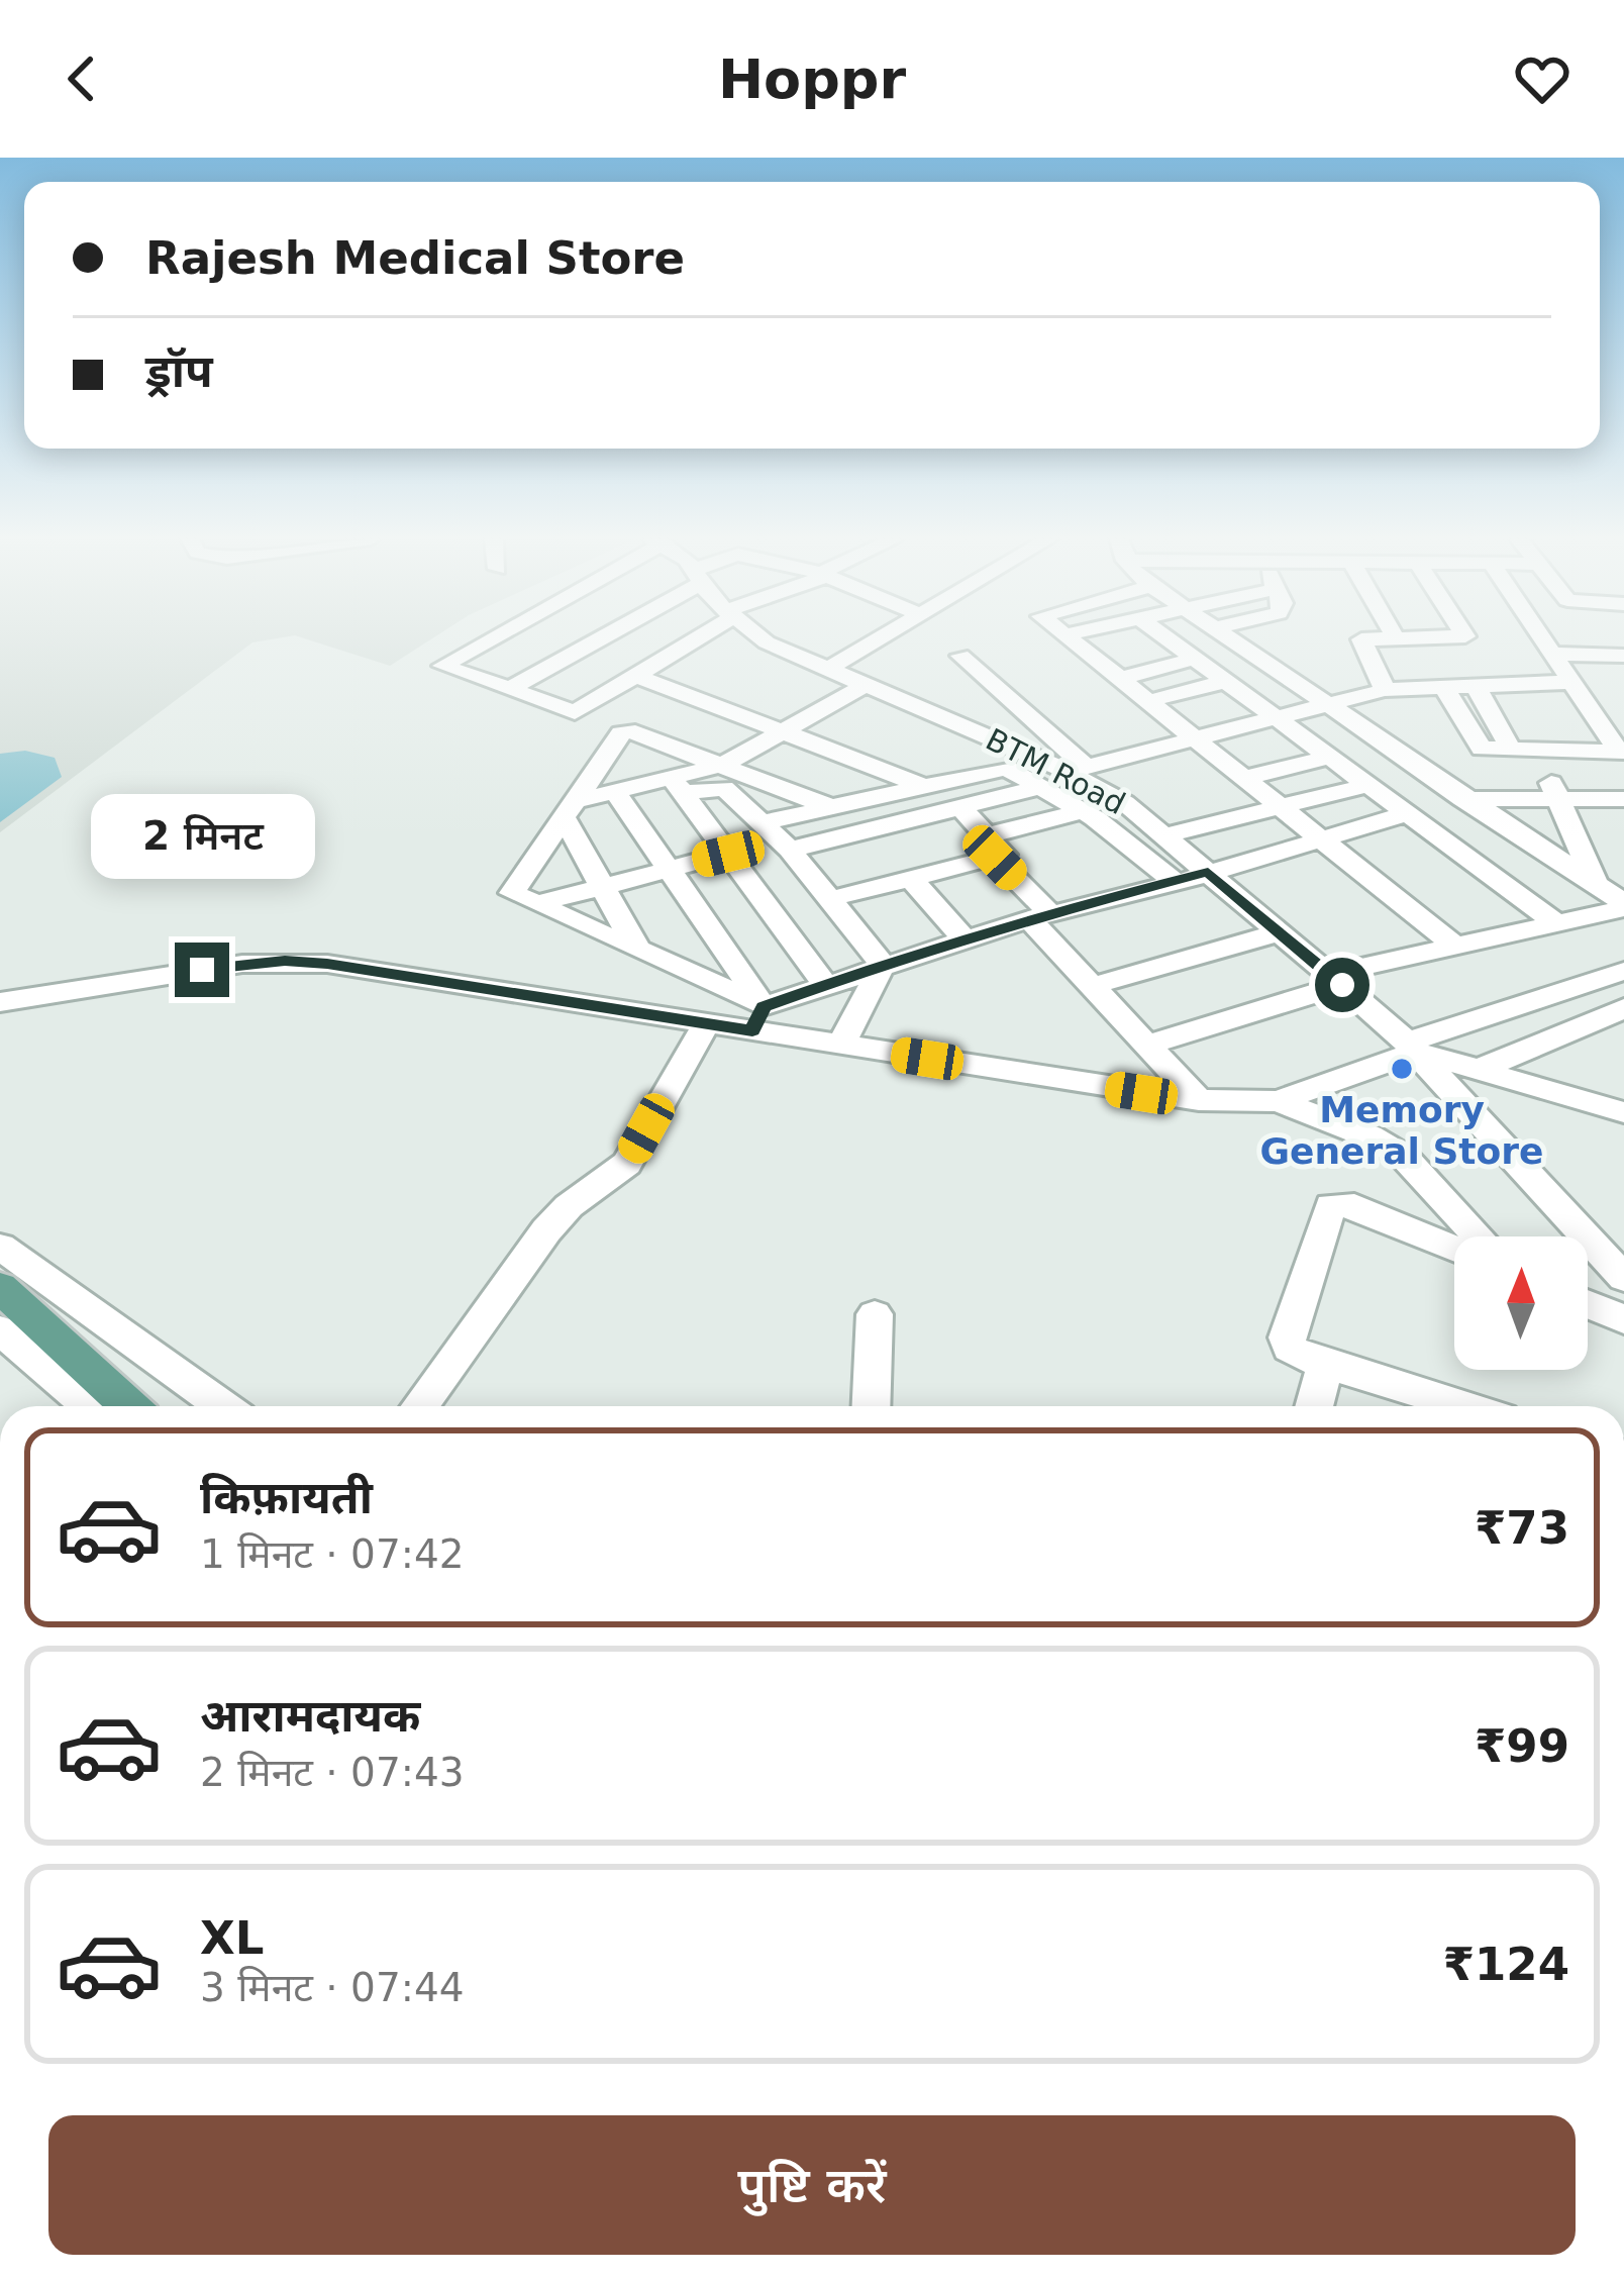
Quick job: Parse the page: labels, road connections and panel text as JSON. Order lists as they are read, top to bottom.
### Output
{
  "streets": {
    "street": ["BTM Road"]
  },
  "places": ["Memory General Store"],
  "north": "top",
  "page": {
    "header": "Hoppr",
    "banner": ["Rajesh Medical Store", "ड्रॉप"],
    "bubble": "2 मिनट",
    "list": [
      {
        "name": "किफ़ायती",
        "note": "1 मिनट · 07:42",
        "value": "₹73"
      },
      {
        "name": "आरामदायक",
        "note": "2 मिनट · 07:43",
        "value": "₹99"
      },
      {
        "name": "XL",
        "note": "3 मिनट · 07:44",
        "value": "₹124"
      }
    ],
    "buttons": "पुष्टि करें"
  }
}
